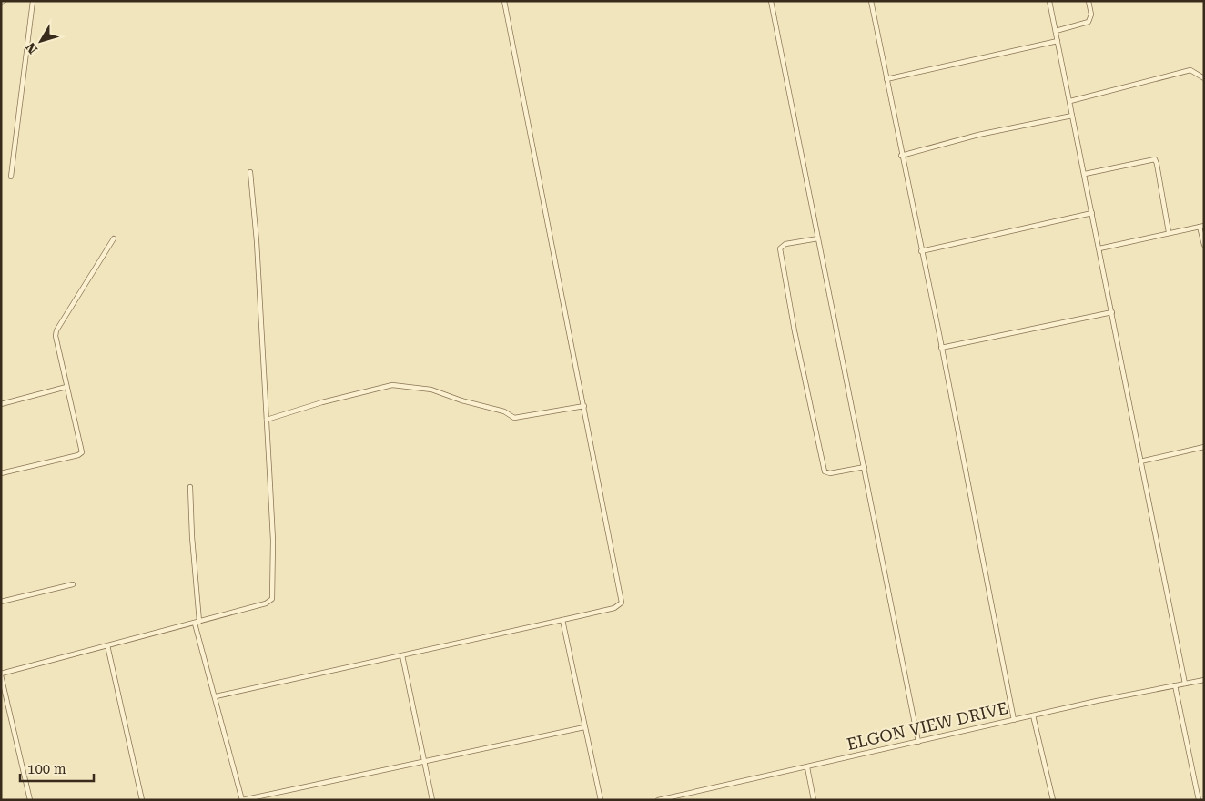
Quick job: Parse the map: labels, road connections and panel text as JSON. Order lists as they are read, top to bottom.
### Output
{
  "streets": {
    "street": ["ELGON VIEW DRIVE"]
  },
  "scale_bar": "100 m",
  "north": "bottom left"
}
